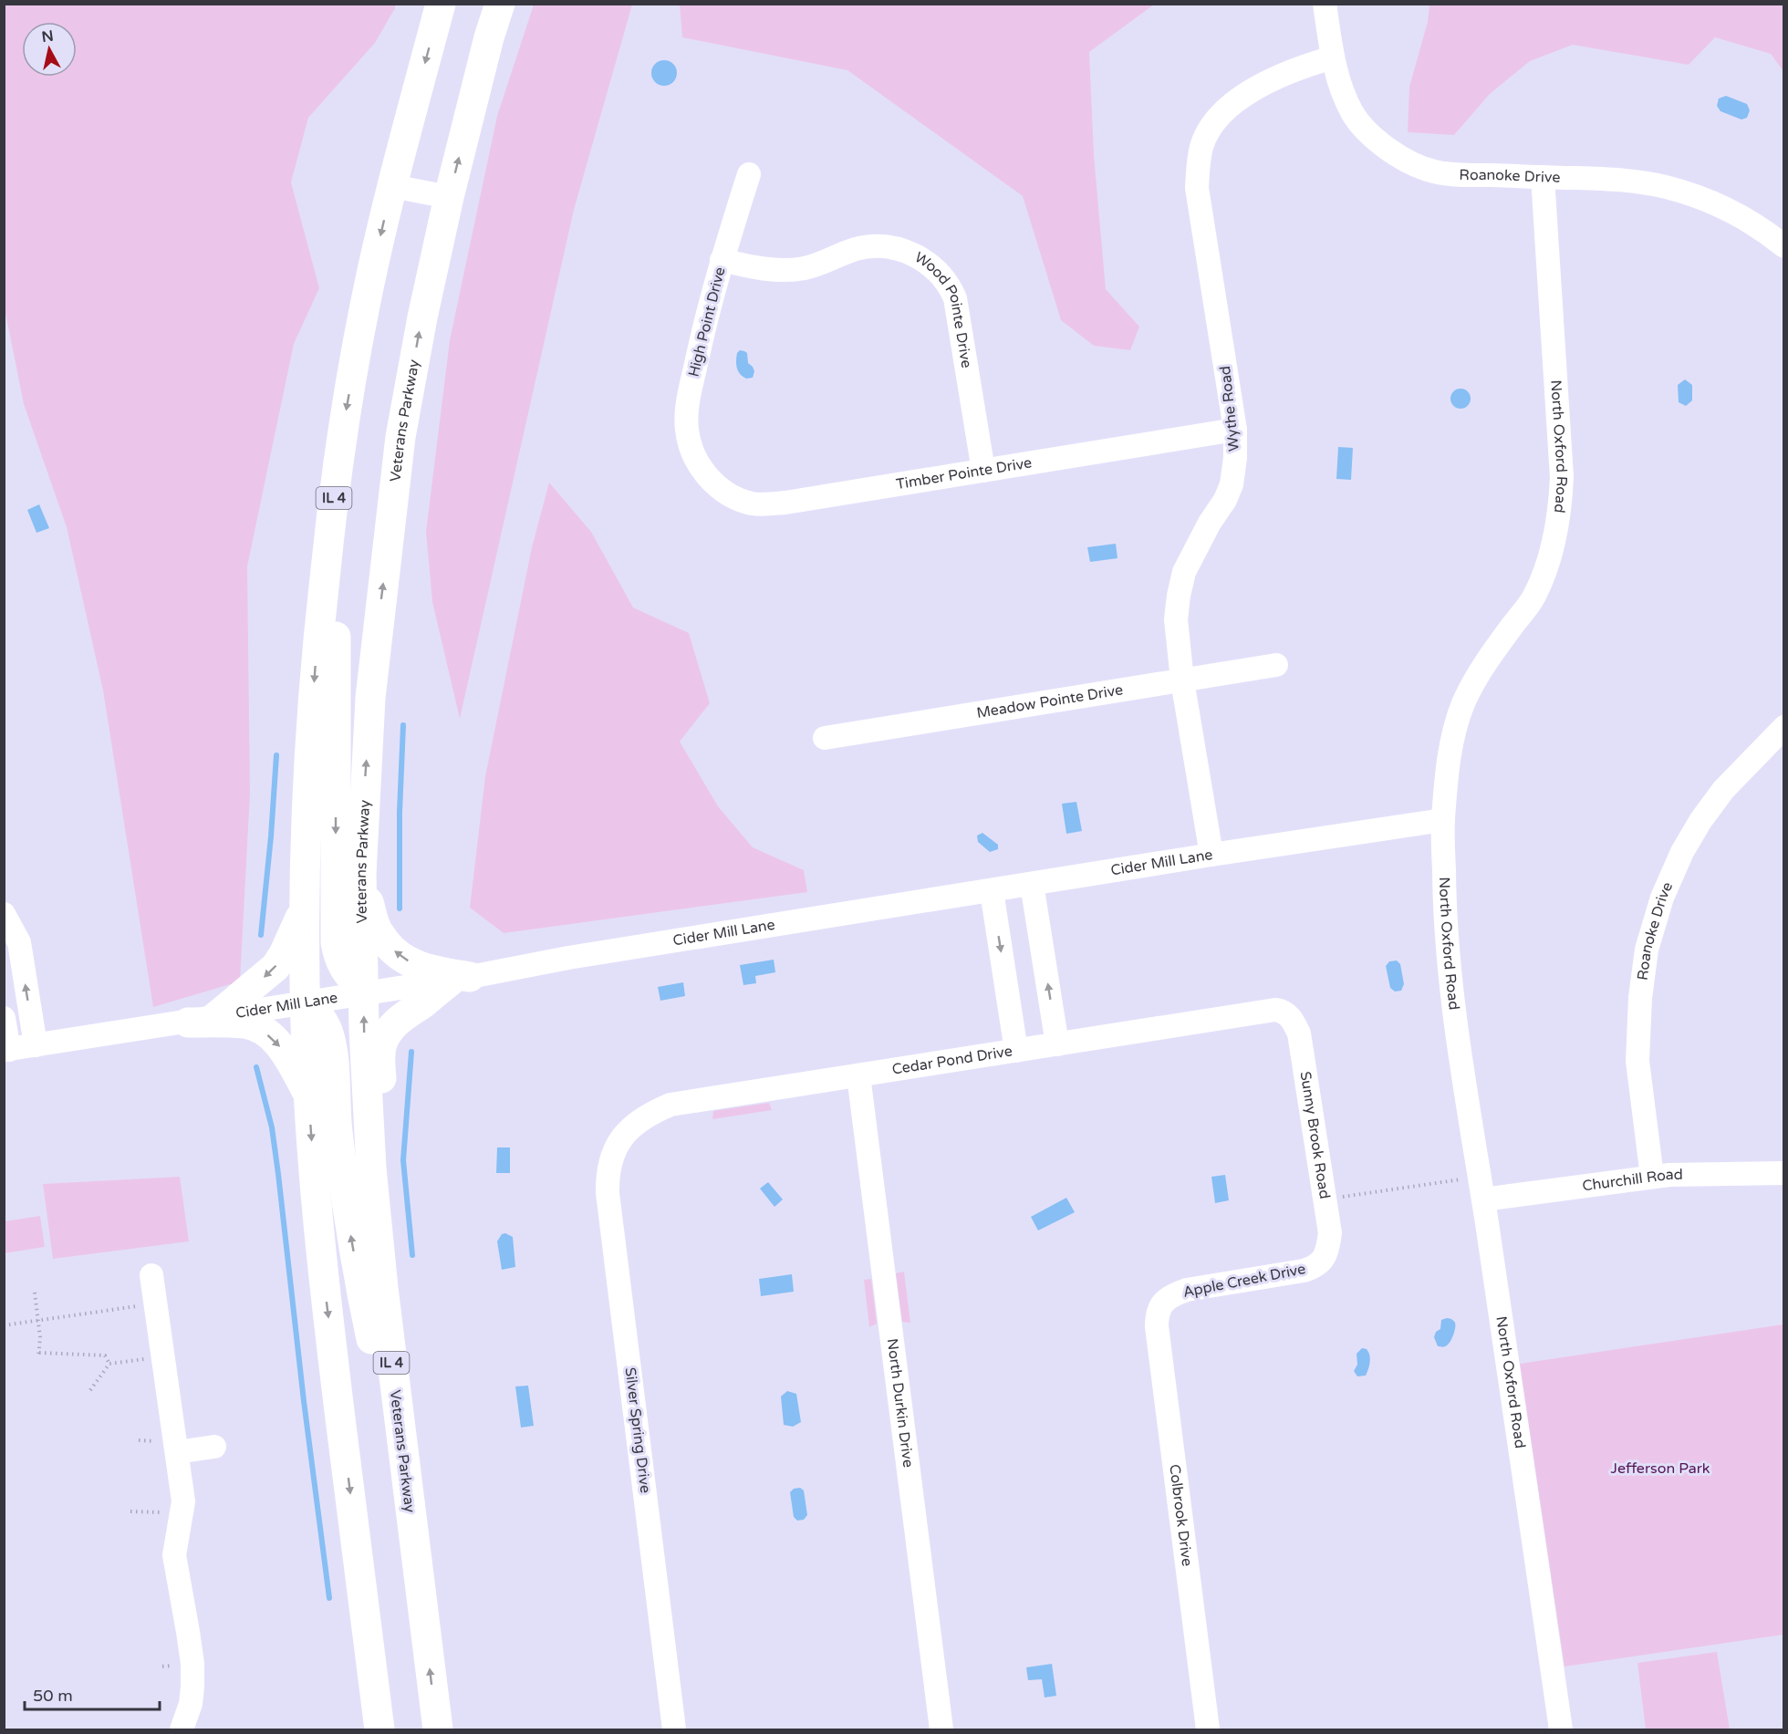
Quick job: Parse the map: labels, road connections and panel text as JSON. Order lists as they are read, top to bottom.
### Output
{
  "streets": {
    "highway": ["Veterans Parkway", "IL 4"],
    "street": [
      "Roanoke Drive",
      "Wood Pointe Drive",
      "High Point Drive",
      "Wythe Road",
      "North Oxford Road",
      "Timber Pointe Drive",
      "Meadow Pointe Drive",
      "Cider Mill Lane",
      "Cedar Pond Drive",
      "Sunny Brook Road",
      "Churchill Road",
      "Apple Creek Drive",
      "North Durkin Drive",
      "Silver Spring Drive",
      "Colbrook Drive"
    ]
  },
  "crossings": [
    ["Roanoke Drive", "Wythe Road"],
    ["Roanoke Drive", "North Oxford Road"],
    ["Roanoke Drive", "Churchill Road"],
    ["Wood Pointe Drive", "High Point Drive"],
    ["Wood Pointe Drive", "Timber Pointe Drive"],
    ["High Point Drive", "Timber Pointe Drive"],
    ["Wythe Road", "Timber Pointe Drive"],
    ["Wythe Road", "Meadow Pointe Drive"],
    ["Wythe Road", "Cider Mill Lane"],
    ["Veterans Parkway", "Cider Mill Lane"],
    ["North Oxford Road", "Cider Mill Lane"],
    ["North Oxford Road", "Churchill Road"],
    ["IL 4", "Cider Mill Lane"],
    ["Cedar Pond Drive", "Sunny Brook Road"],
    ["Cedar Pond Drive", "North Durkin Drive"],
    ["Cedar Pond Drive", "Silver Spring Drive"],
    ["Sunny Brook Road", "Apple Creek Drive"],
    ["Apple Creek Drive", "Colbrook Drive"]
  ],
  "parks": ["Jefferson Park"],
  "scale_bar": "50 m",
  "north": "top"
}
